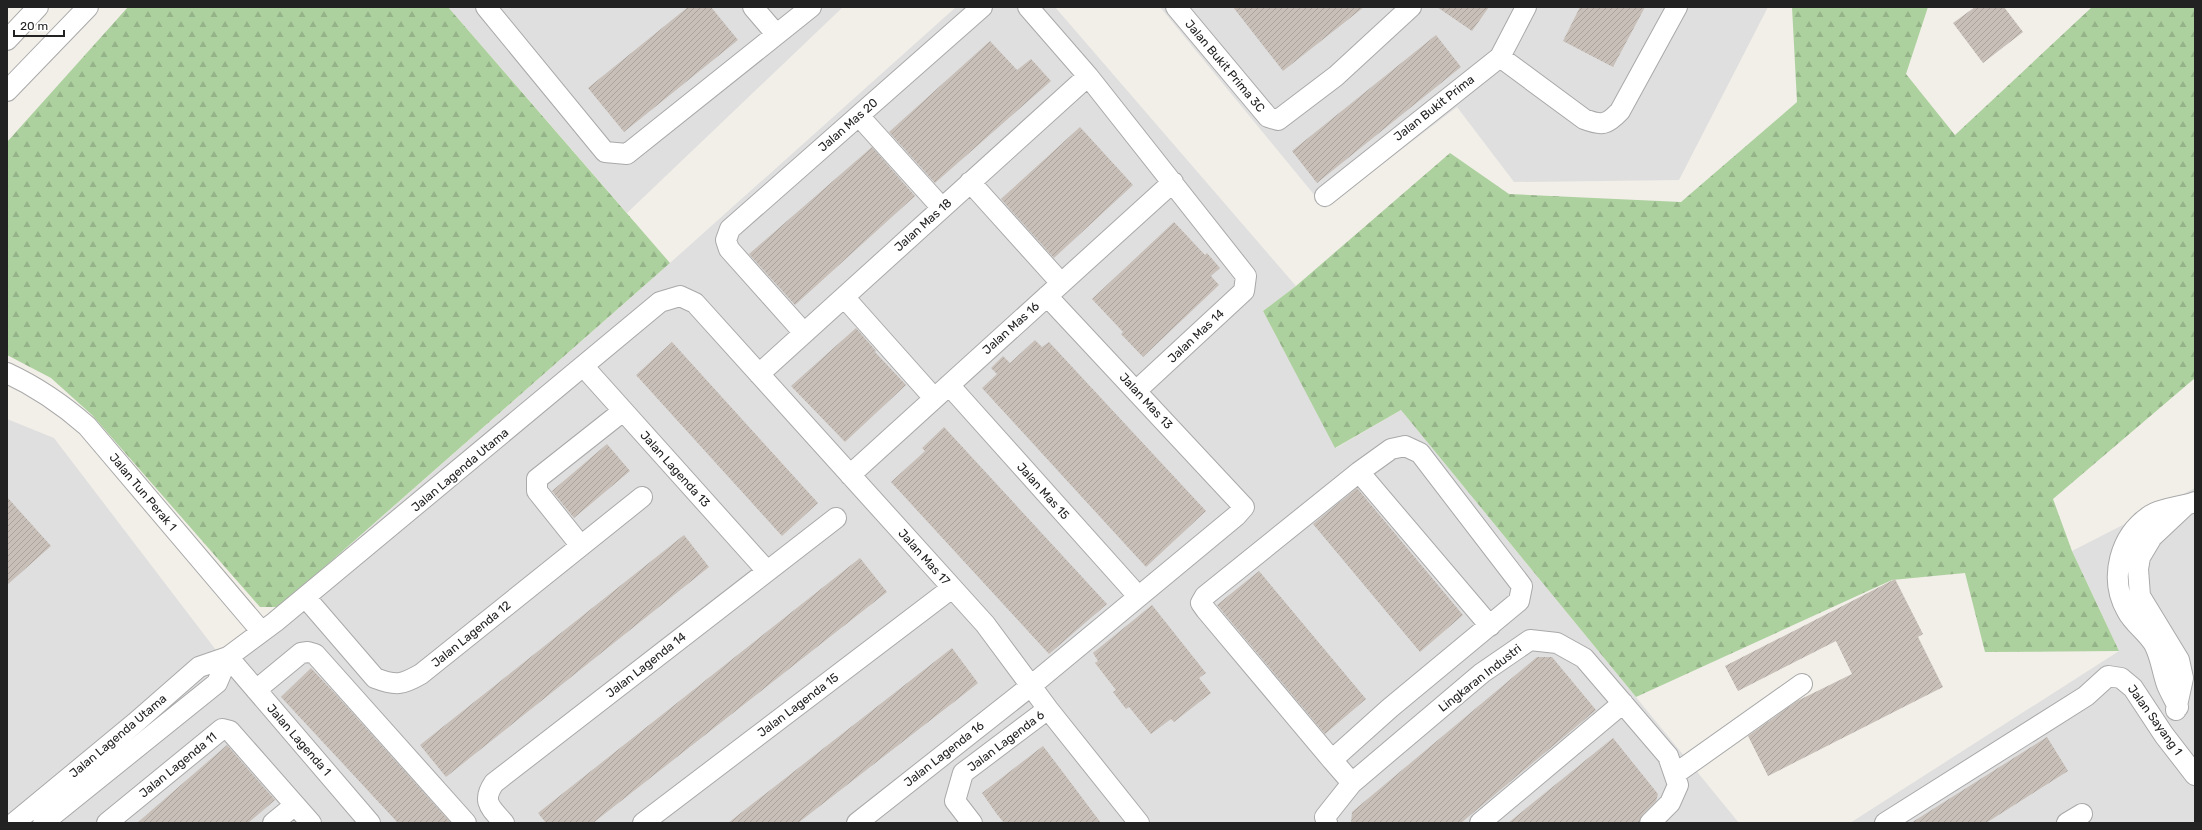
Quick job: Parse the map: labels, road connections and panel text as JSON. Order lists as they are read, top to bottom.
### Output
{
  "streets": {
    "street": [
      "Jalan Bukit Prima 3C",
      "Jalan Bukit Prima",
      "Jalan Mas 20",
      "Jalan Mas 18",
      "Jalan Mas 16",
      "Jalan Mas 14",
      "Jalan Mas 13",
      "Jalan Lagenda 13",
      "Jalan Lagenda Utama",
      "Jalan Mas 15",
      "Jalan Tun Perak 1",
      "Jalan Mas 17",
      "Jalan Lagenda 12",
      "Jalan Lagenda 14",
      "Lingkaran Industri",
      "Jalan Lagenda 15",
      "Jalan Sayang 1",
      "Jalan Lagenda 1",
      "Jalan Lagenda 6",
      "Jalan Lagenda 16",
      "Jalan Lagenda 11"
    ]
  },
  "crossings": [
    ["Jalan Mas 20", "Jalan Mas 18"],
    ["Jalan Mas 18", "Jalan Mas 13"],
    ["Jalan Mas 18", "Jalan Mas 17"],
    ["Jalan Mas 16", "Jalan Mas 14"],
    ["Jalan Mas 16", "Jalan Mas 13"],
    ["Jalan Mas 16", "Jalan Mas 15"],
    ["Jalan Mas 16", "Jalan Mas 17"],
    ["Jalan Mas 14", "Jalan Mas 13"],
    ["Jalan Mas 13", "Jalan Lagenda 16"],
    ["Jalan Lagenda 13", "Jalan Lagenda Utama"],
    ["Jalan Lagenda 13", "Jalan Lagenda 14"],
    ["Jalan Lagenda Utama", "Jalan Tun Perak 1"],
    ["Jalan Lagenda Utama", "Jalan Mas 17"],
    ["Jalan Lagenda Utama", "Jalan Lagenda 12"],
    ["Jalan Lagenda Utama", "Jalan Lagenda 1"],
    ["Jalan Mas 15", "Jalan Lagenda 16"],
    ["Jalan Mas 17", "Jalan Lagenda 15"],
    ["Jalan Mas 17", "Jalan Lagenda 6"],
    ["Jalan Mas 17", "Jalan Lagenda 16"]
  ],
  "scale_bar": "20 m"
}
